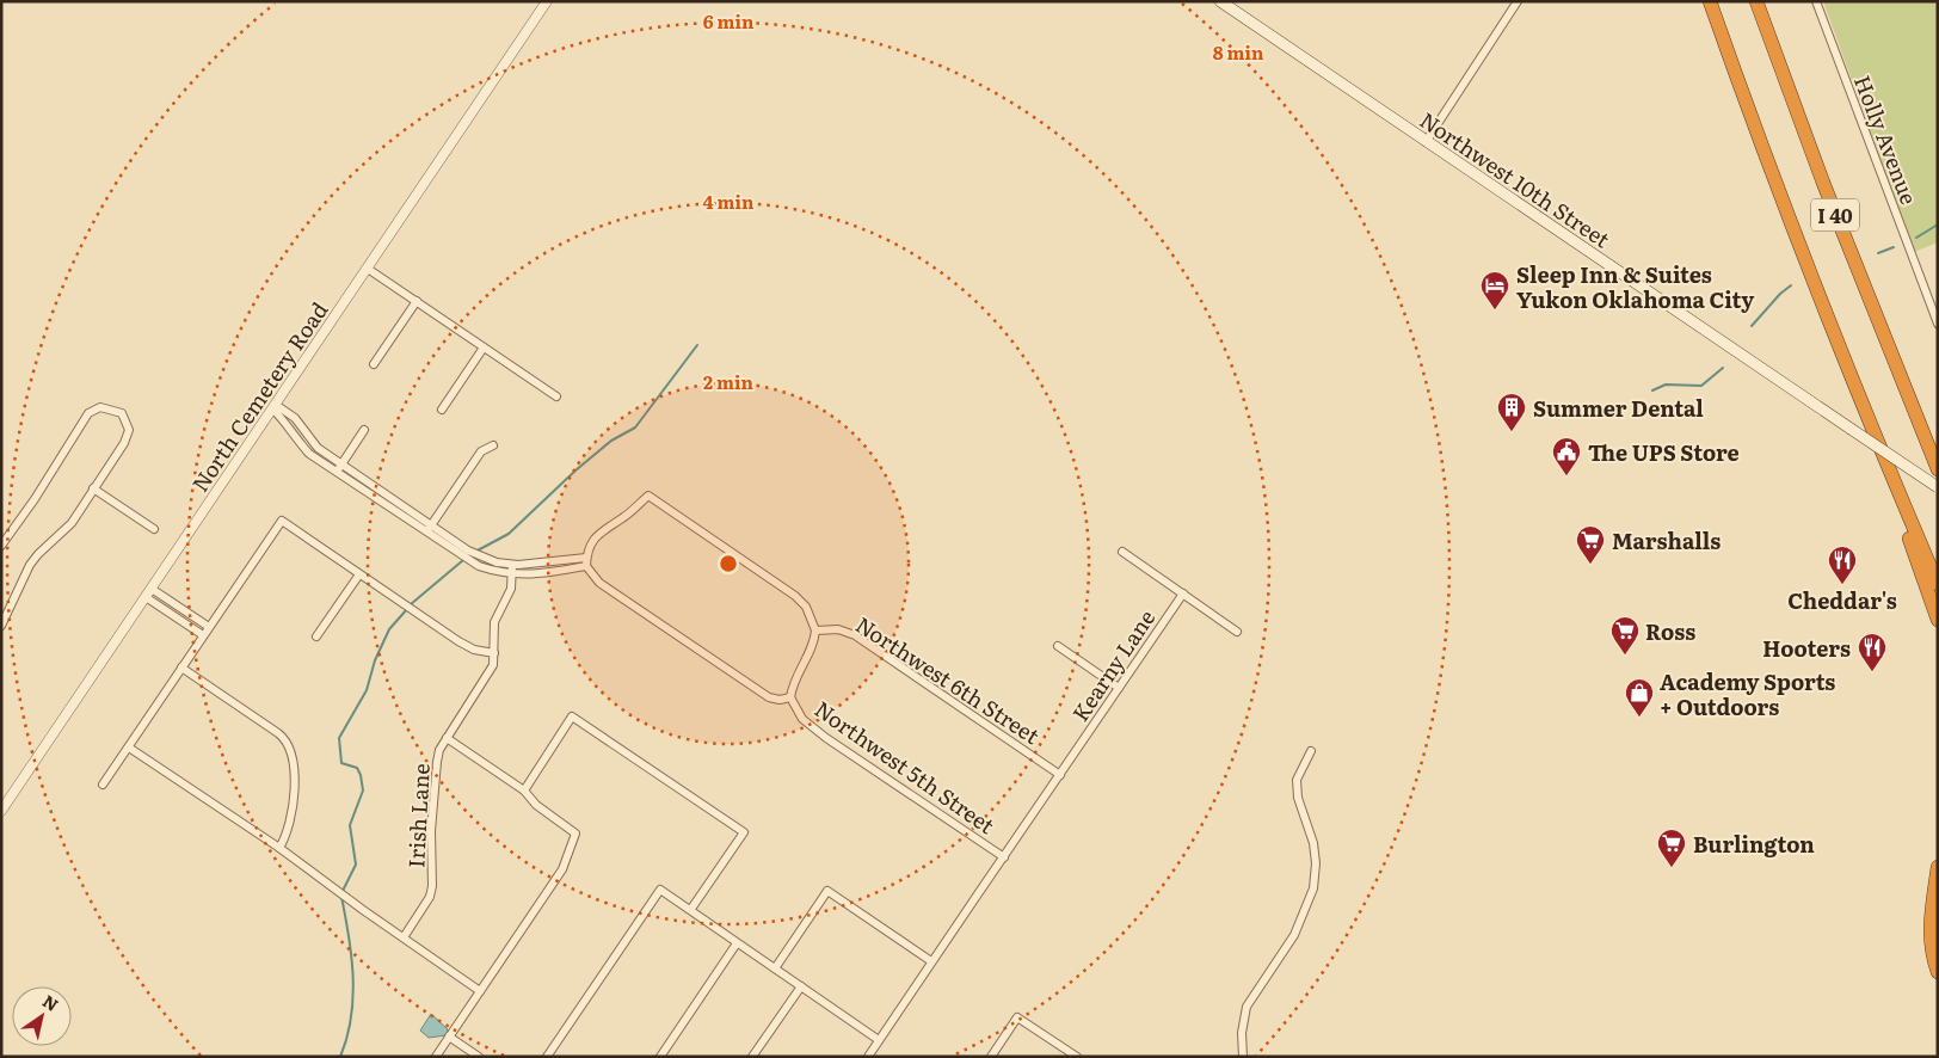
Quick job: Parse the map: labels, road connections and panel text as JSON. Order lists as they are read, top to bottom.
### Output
{
  "streets": {
    "highway": ["I 40"],
    "main road": ["Northwest 10th Street"],
    "street": [
      "Holly Avenue",
      "North Cemetery Road",
      "Kearny Lane",
      "Northwest 6th Street",
      "Northwest 5th Street",
      "Irish Lane"
    ]
  },
  "crossings": [
    ["Kearny Lane", "Northwest 6th Street"],
    ["Kearny Lane", "Northwest 5th Street"]
  ],
  "places": {
    "hotel": ["Sleep Inn & Suites Yukon Oklahoma City"],
    "building": ["Summer Dental"],
    "public building": ["The UPS Store"],
    "supermarket": ["Marshalls", "Ross", "Burlington"],
    "restaurant": ["Cheddar's", "Hooters"],
    "shop": ["Academy Sports + Outdoors"]
  },
  "north": "top right",
  "rings": [
    "6 min",
    "8 min",
    "4 min",
    "2 min"
  ]
}
